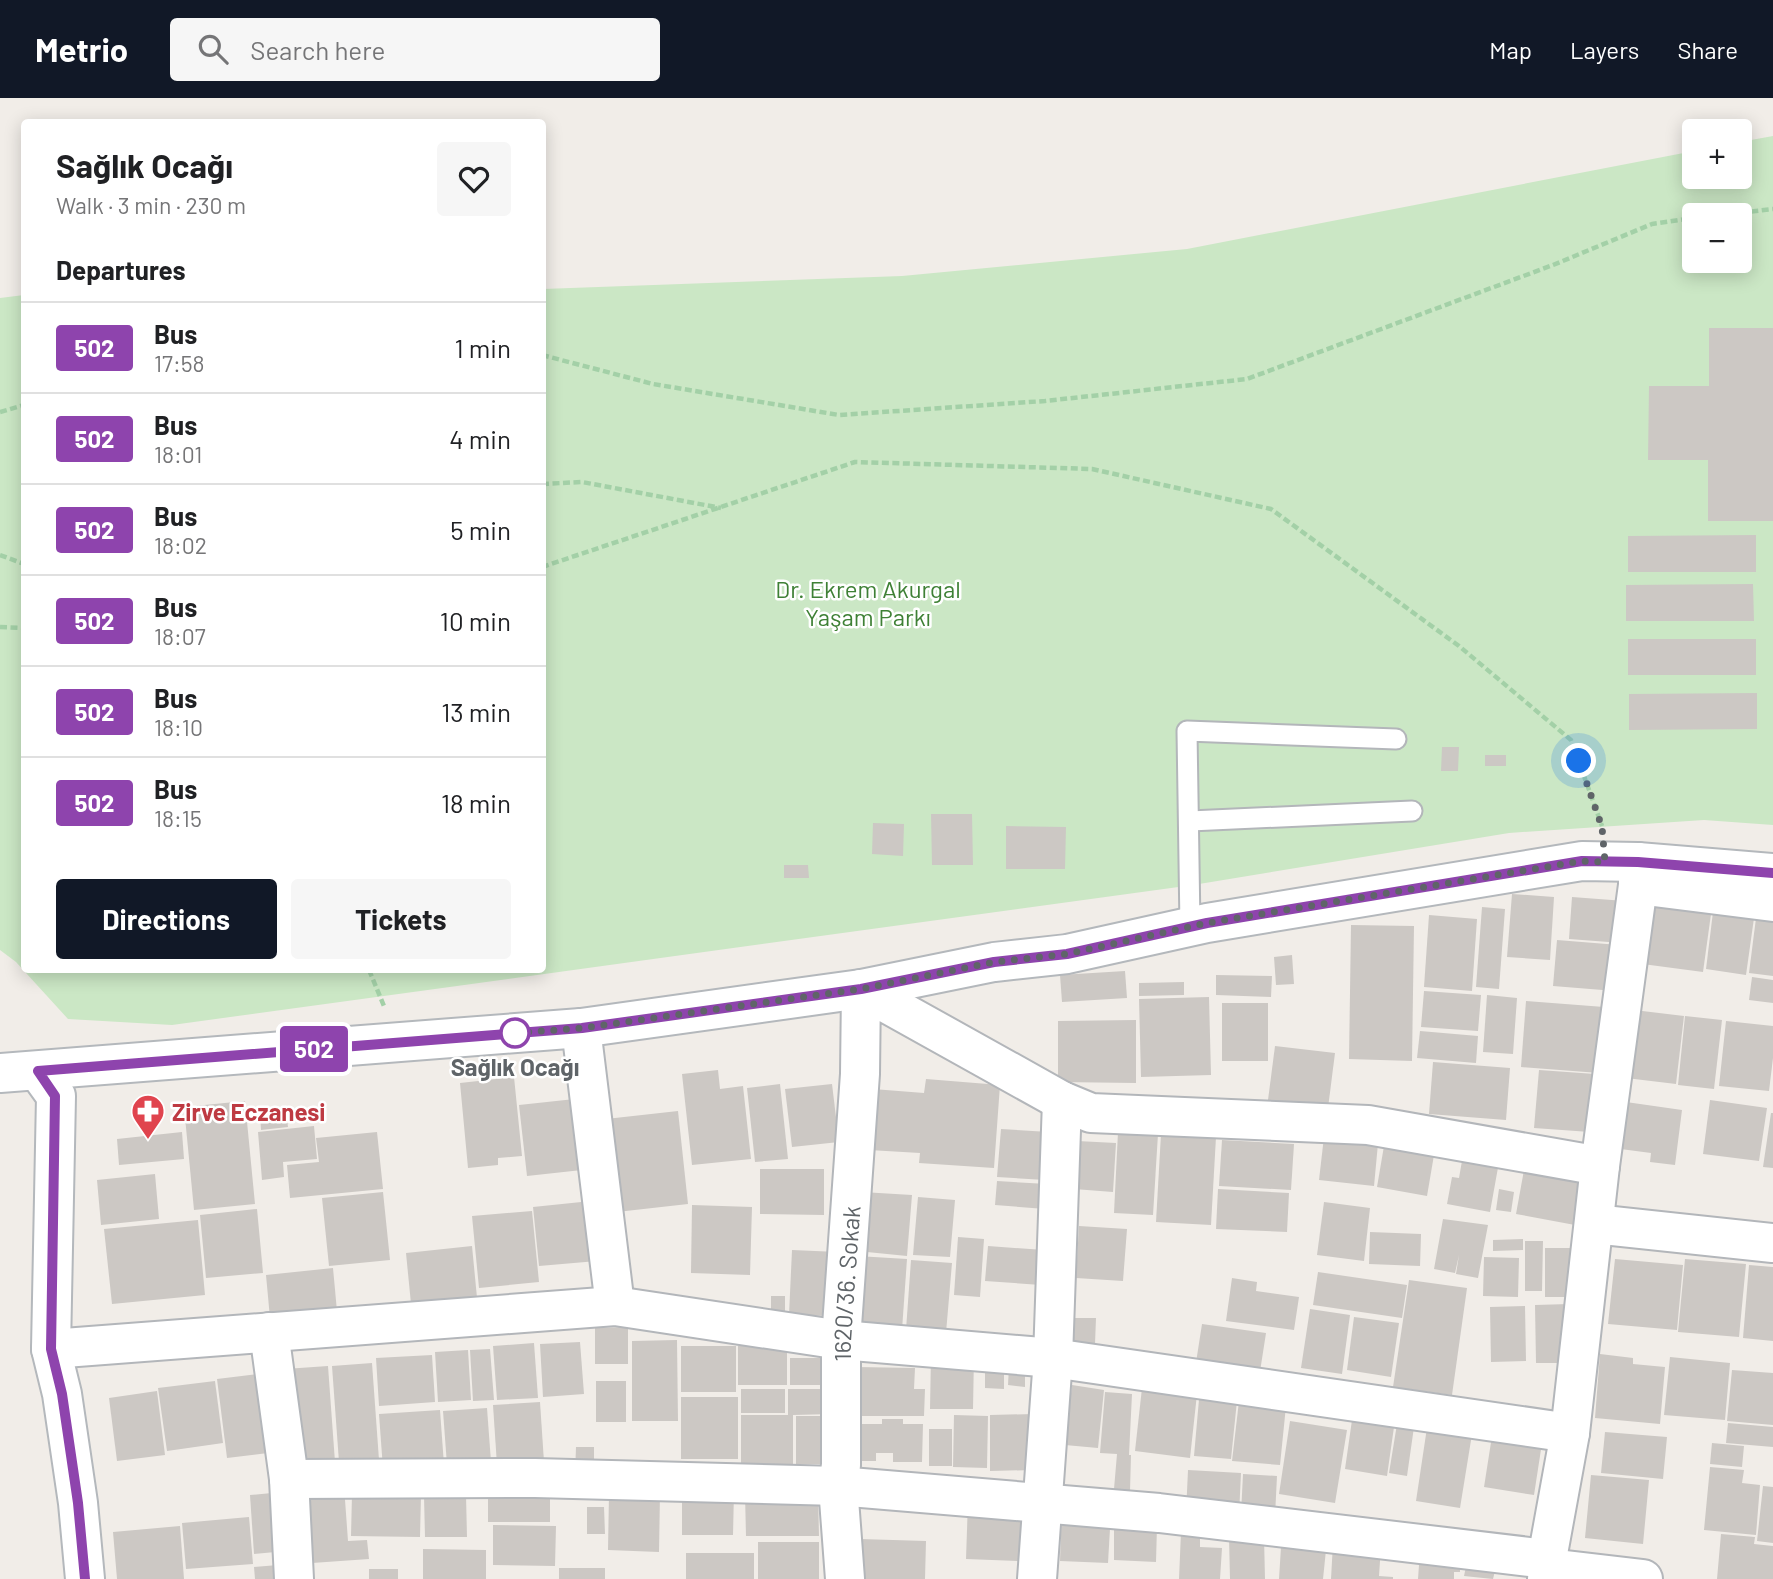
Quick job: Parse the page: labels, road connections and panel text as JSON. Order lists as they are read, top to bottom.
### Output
{
  "streets": {
    "street": ["1620/36. Sokak"]
  },
  "parks": ["Dr. Ekrem Akurgal Yaşam Parkı"],
  "places": {
    "other": ["Sağlık Ocağı"],
    "pharmacy": ["Zirve Eczanesi"]
  },
  "lines": ["bus line 502"],
  "page": {
    "header": "Metrio",
    "search": "Search here",
    "nav": ["Map", "Layers", "Share"],
    "on_map": "502",
    "map_buttons": ["+", "−"],
    "heading": [
      ["Sağlık Ocağı", "Walk · 3 min · 230 m"],
      "Departures"
    ],
    "list": [
      {
        "mark": "502",
        "name": "Bus",
        "note": "17:58",
        "value": "1 min"
      },
      {
        "mark": "502",
        "name": "Bus",
        "note": "18:01",
        "value": "4 min"
      },
      {
        "mark": "502",
        "name": "Bus",
        "note": "18:02",
        "value": "5 min"
      },
      {
        "mark": "502",
        "name": "Bus",
        "note": "18:07",
        "value": "10 min"
      },
      {
        "mark": "502",
        "name": "Bus",
        "note": "18:10",
        "value": "13 min"
      },
      {
        "mark": "502",
        "name": "Bus",
        "note": "18:15",
        "value": "18 min"
      }
    ],
    "buttons": ["Directions", "Tickets"]
  }
}
